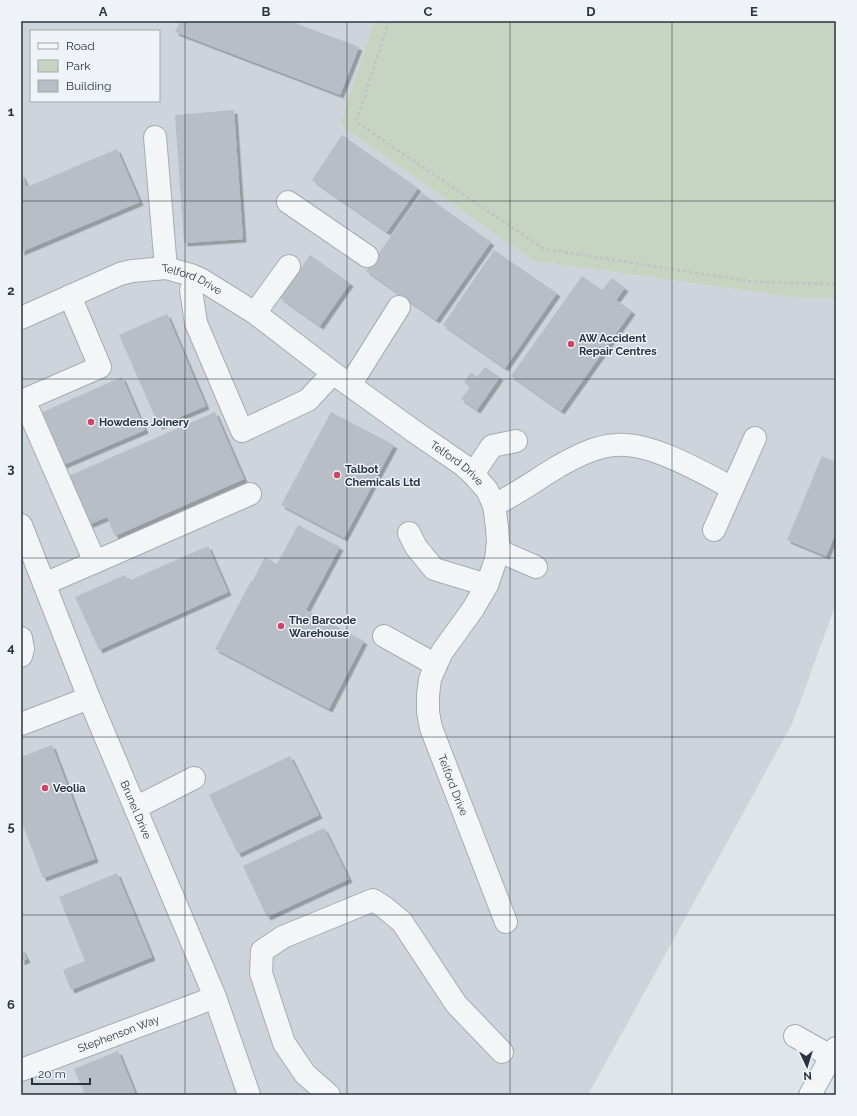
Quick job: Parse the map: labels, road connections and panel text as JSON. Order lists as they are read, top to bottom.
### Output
{
  "streets": {
    "street": ["Telford Drive", "Brunel Drive", "Stephenson Way"]
  },
  "crossings": [
    ["Brunel Drive", "Stephenson Way"]
  ],
  "places": [
    "AW Accident Repair Centres",
    "Howdens Joinery",
    "Talbot Chemicals Ltd",
    "The Barcode Warehouse",
    "Veolia"
  ],
  "legend": ["Road", "Park", "Building"],
  "scale_bar": "20 m",
  "north": "bottom",
  "grid": {
    "columns": [
      "A",
      "B",
      "C",
      "D",
      "E"
    ],
    "rows": [
      "1",
      "2",
      "3",
      "4",
      "5",
      "6"
    ]
  }
}
